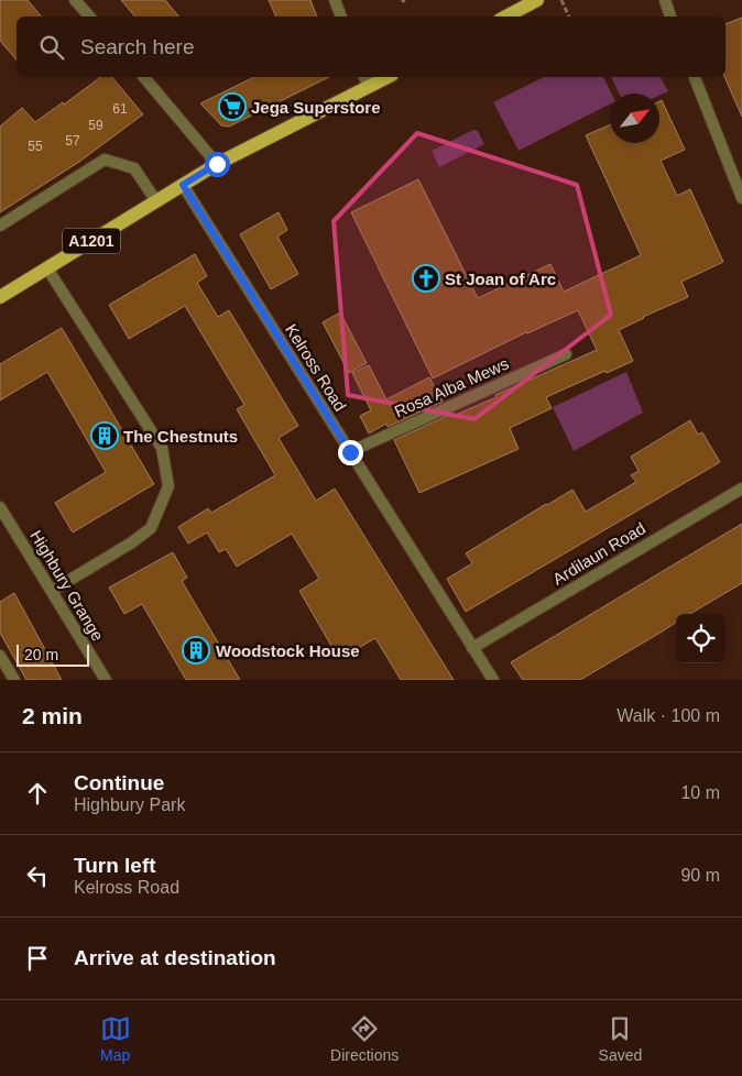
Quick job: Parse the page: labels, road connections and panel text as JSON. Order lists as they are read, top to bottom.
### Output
{
  "streets": {
    "main road": ["A1201"],
    "street": [
      "Kelross Road",
      "Rosa Alba Mews",
      "Ardilaun Road",
      "Highbury Grange"
    ]
  },
  "crossings": [
    ["A1201", "Kelross Road"],
    ["Kelross Road", "Rosa Alba Mews"],
    ["Kelross Road", "Ardilaun Road"]
  ],
  "places": {
    "supermarket": ["Jega Superstore"],
    "church": ["St Joan of Arc"],
    "building": ["The Chestnuts", "Woodstock House"]
  },
  "house_numbers": [
    "61",
    "59",
    "57",
    "55"
  ],
  "scale_bar": "20 m",
  "north": "top right",
  "page": {
    "search": "Search here",
    "scale": "20 m",
    "heading": ["2 min", "Walk · 100 m"],
    "list": [
      ["Continue", "Highbury Park", "10 m"],
      ["Turn left", "Kelross Road", "90 m"],
      "Arrive at destination"
    ],
    "nav": ["Map", "Directions", "Saved"]
  }
}
